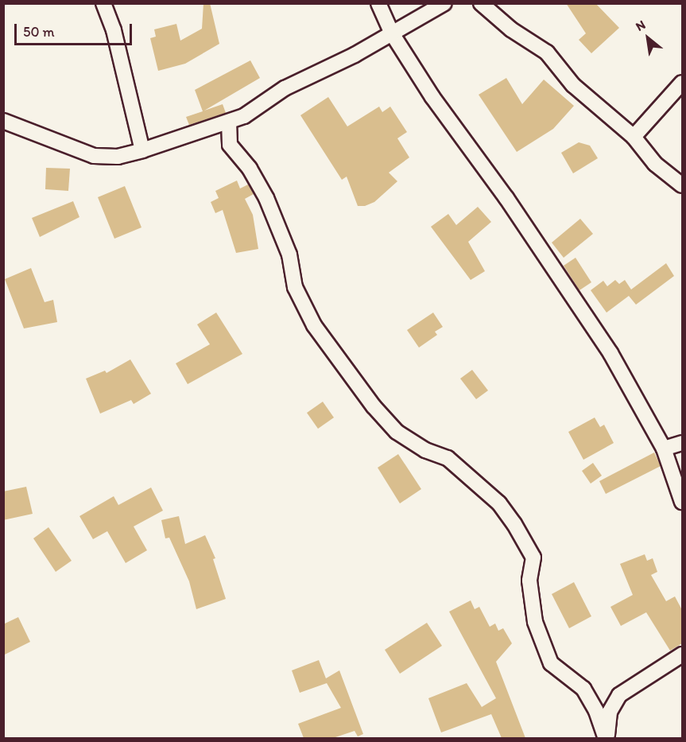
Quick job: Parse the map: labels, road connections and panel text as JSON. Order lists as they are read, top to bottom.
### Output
{
  "scale_bar": "50 m",
  "north": "top left"
}
